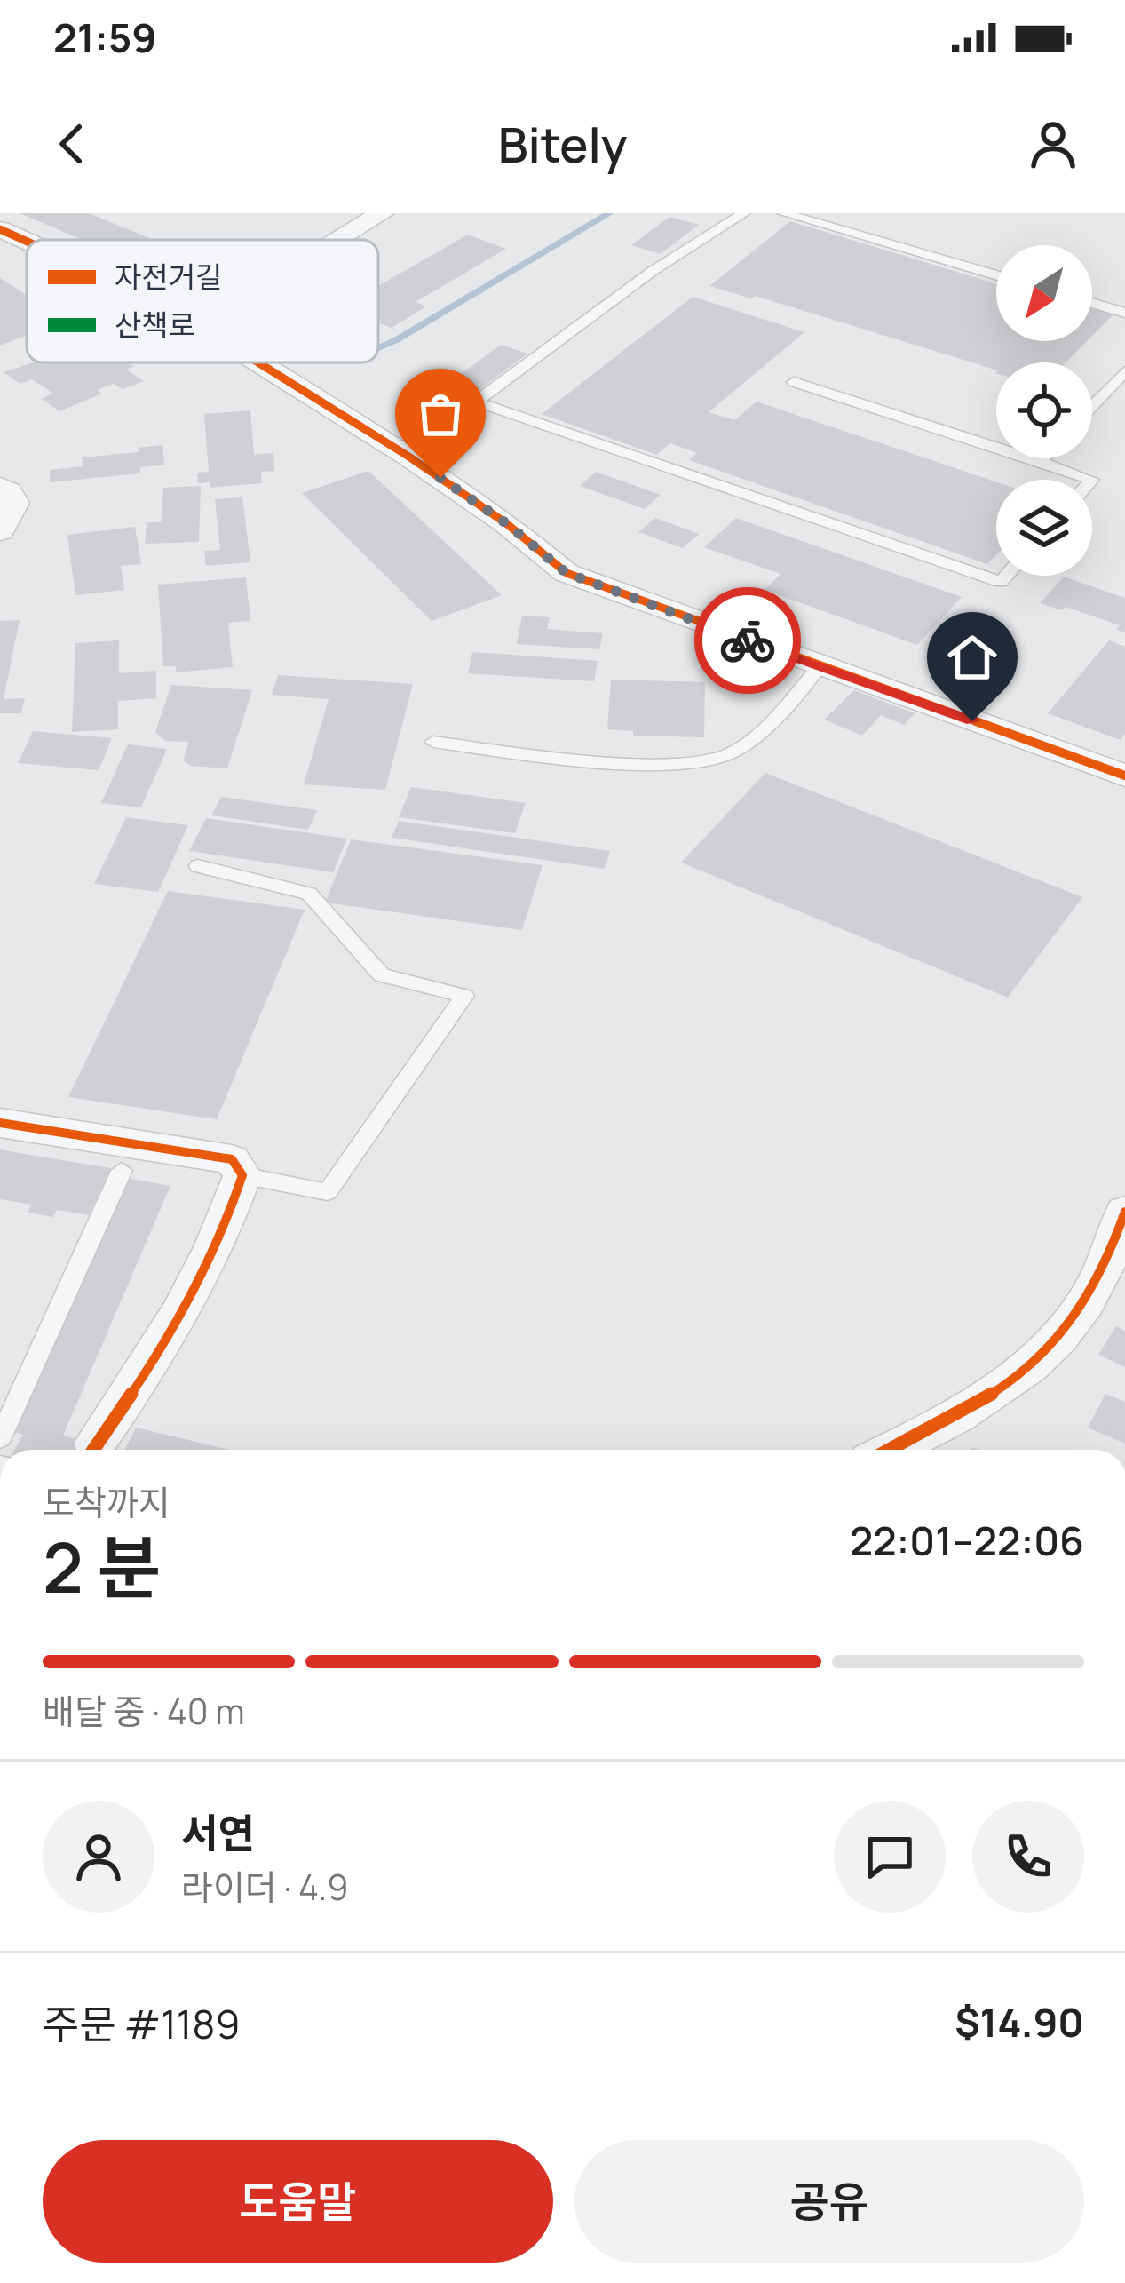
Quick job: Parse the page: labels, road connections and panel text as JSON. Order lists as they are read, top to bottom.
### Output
{
  "legend": ["자전거길", "산책로"],
  "north": "bottom left",
  "page": {
    "status": "21:59",
    "header": "Bitely",
    "heading": ["2 분", "도착까지", "22:01–22:06"],
    "panel": [
      "서연",
      "라이더 · 4.9",
      "주문 #1189",
      "$14.90"
    ],
    "bar": "배달 중 · 40 m",
    "buttons": ["도움말", "공유"]
  }
}
